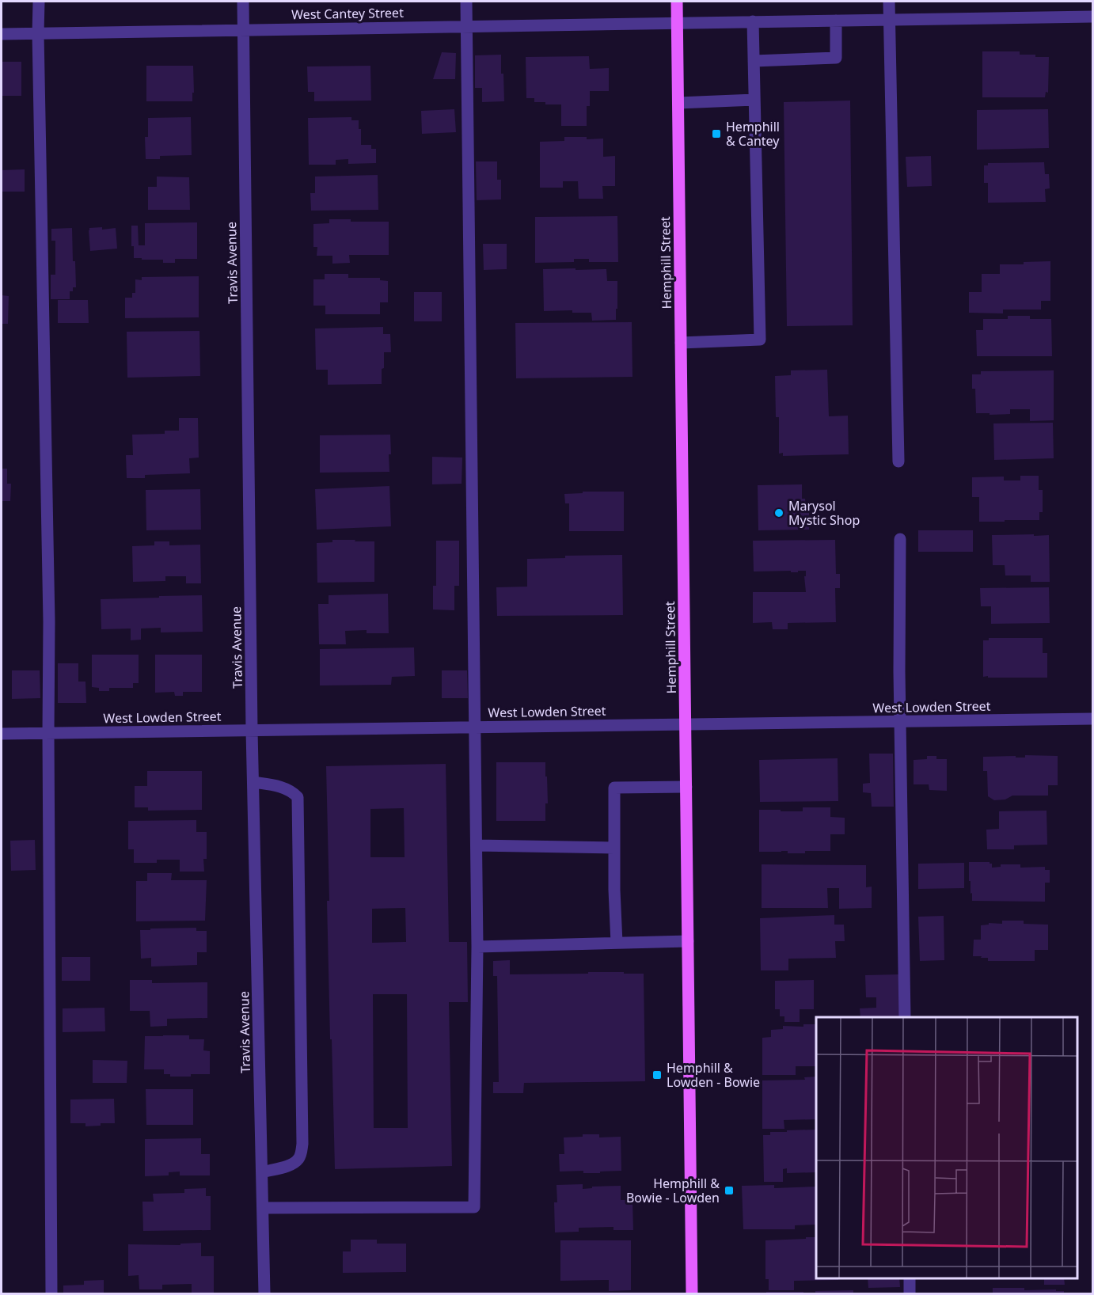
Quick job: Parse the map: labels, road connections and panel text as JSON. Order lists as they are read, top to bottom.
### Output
{
  "streets": {
    "main road": ["Hemphill Street"],
    "street": ["West Cantey Street", "Travis Avenue", "West Lowden Street"]
  },
  "crossings": [
    ["West Cantey Street", "Travis Avenue"],
    ["West Cantey Street", "Hemphill Street"],
    ["Travis Avenue", "West Lowden Street"],
    ["Hemphill Street", "West Lowden Street"]
  ],
  "places": {
    "transit": ["Hemphill & Cantey", "Hemphill & Lowden - Bowie", "Hemphill & Bowie - Lowden"],
    "other": ["Marysol Mystic Shop"]
  }
}
